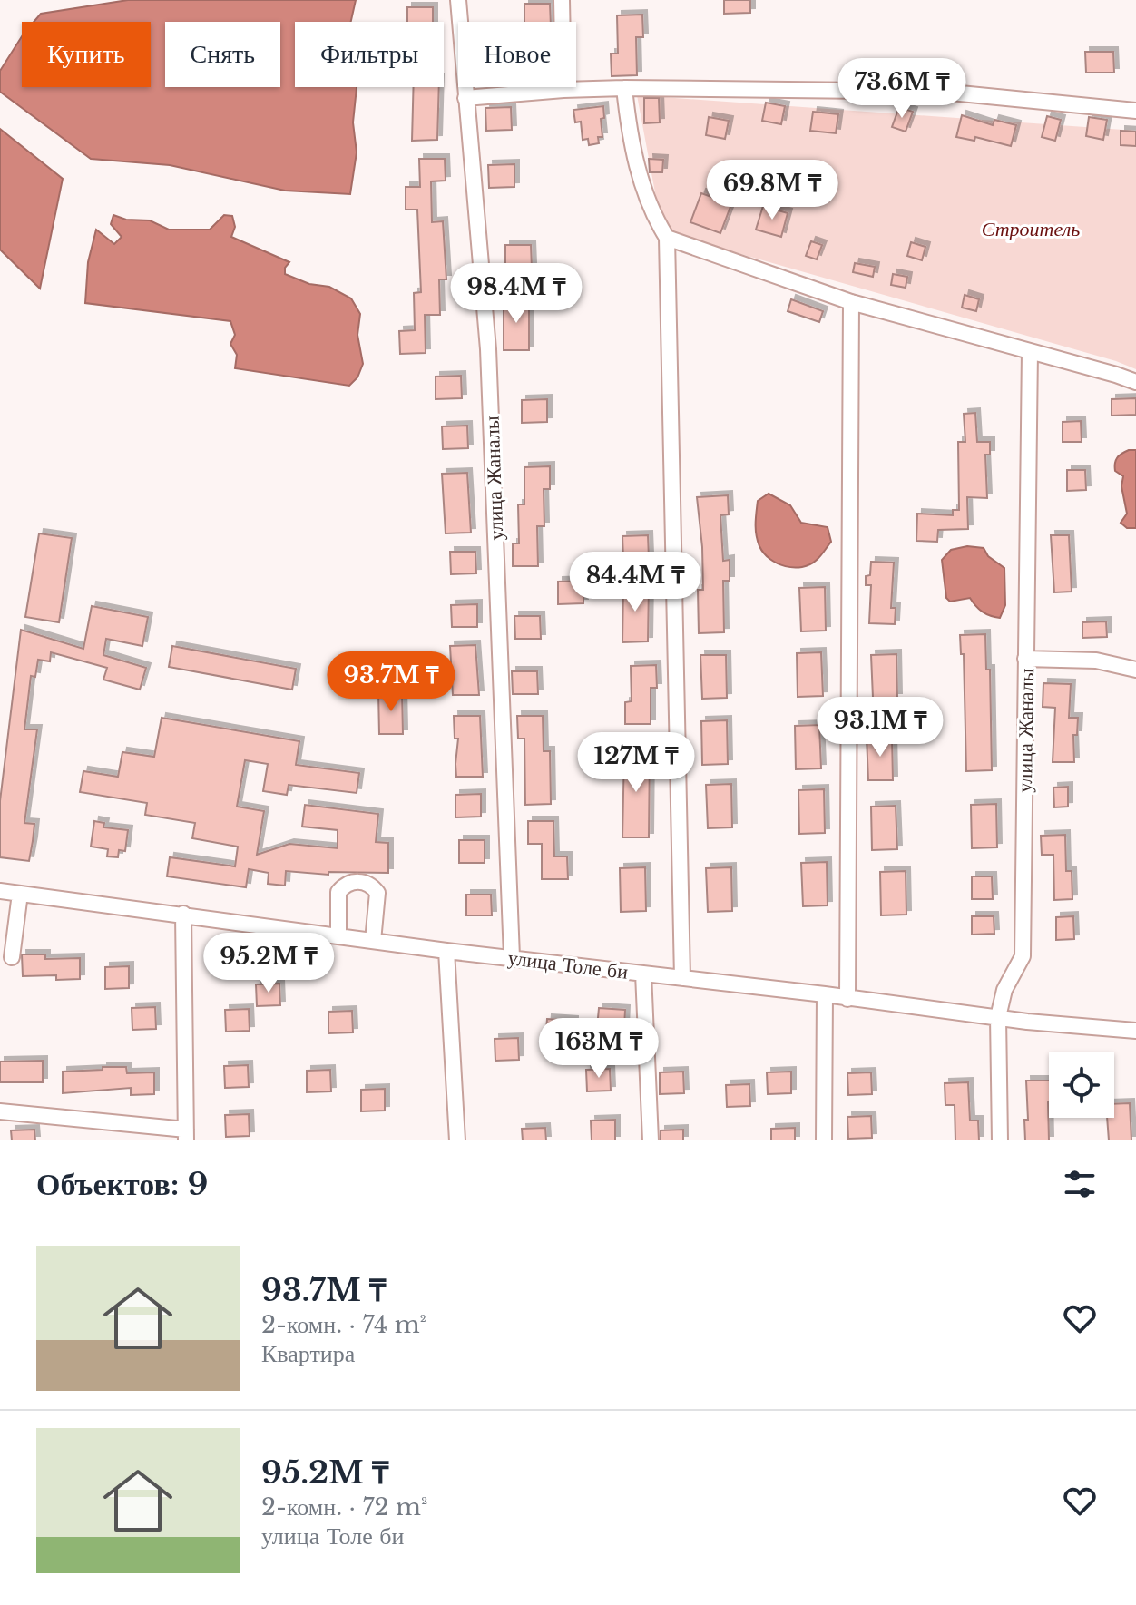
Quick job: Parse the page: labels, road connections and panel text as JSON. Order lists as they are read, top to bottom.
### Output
{
  "streets": {
    "street": ["улица Жаналы", "улица Толе би"]
  },
  "crossings": [
    ["улица Жаналы", "улица Толе би"]
  ],
  "parks": ["Строитель"],
  "page": {
    "chip": [
      "Купить",
      "Снять",
      "Фильтры",
      "Новое"
    ],
    "price": [
      "73.6M ₸",
      "69.8M ₸",
      "98.4M ₸",
      "84.4M ₸",
      "93.7M ₸",
      "93.1M ₸",
      "127M ₸",
      "95.2M ₸",
      "163M ₸"
    ],
    "heading": "Объектов: 9",
    "list": [
      {
        "name": "93.7M ₸",
        "note": "2-комн. · 74 m² · Квартира"
      },
      {
        "name": "95.2M ₸",
        "note": "2-комн. · 72 m² · улица Толе би"
      }
    ]
  }
}
